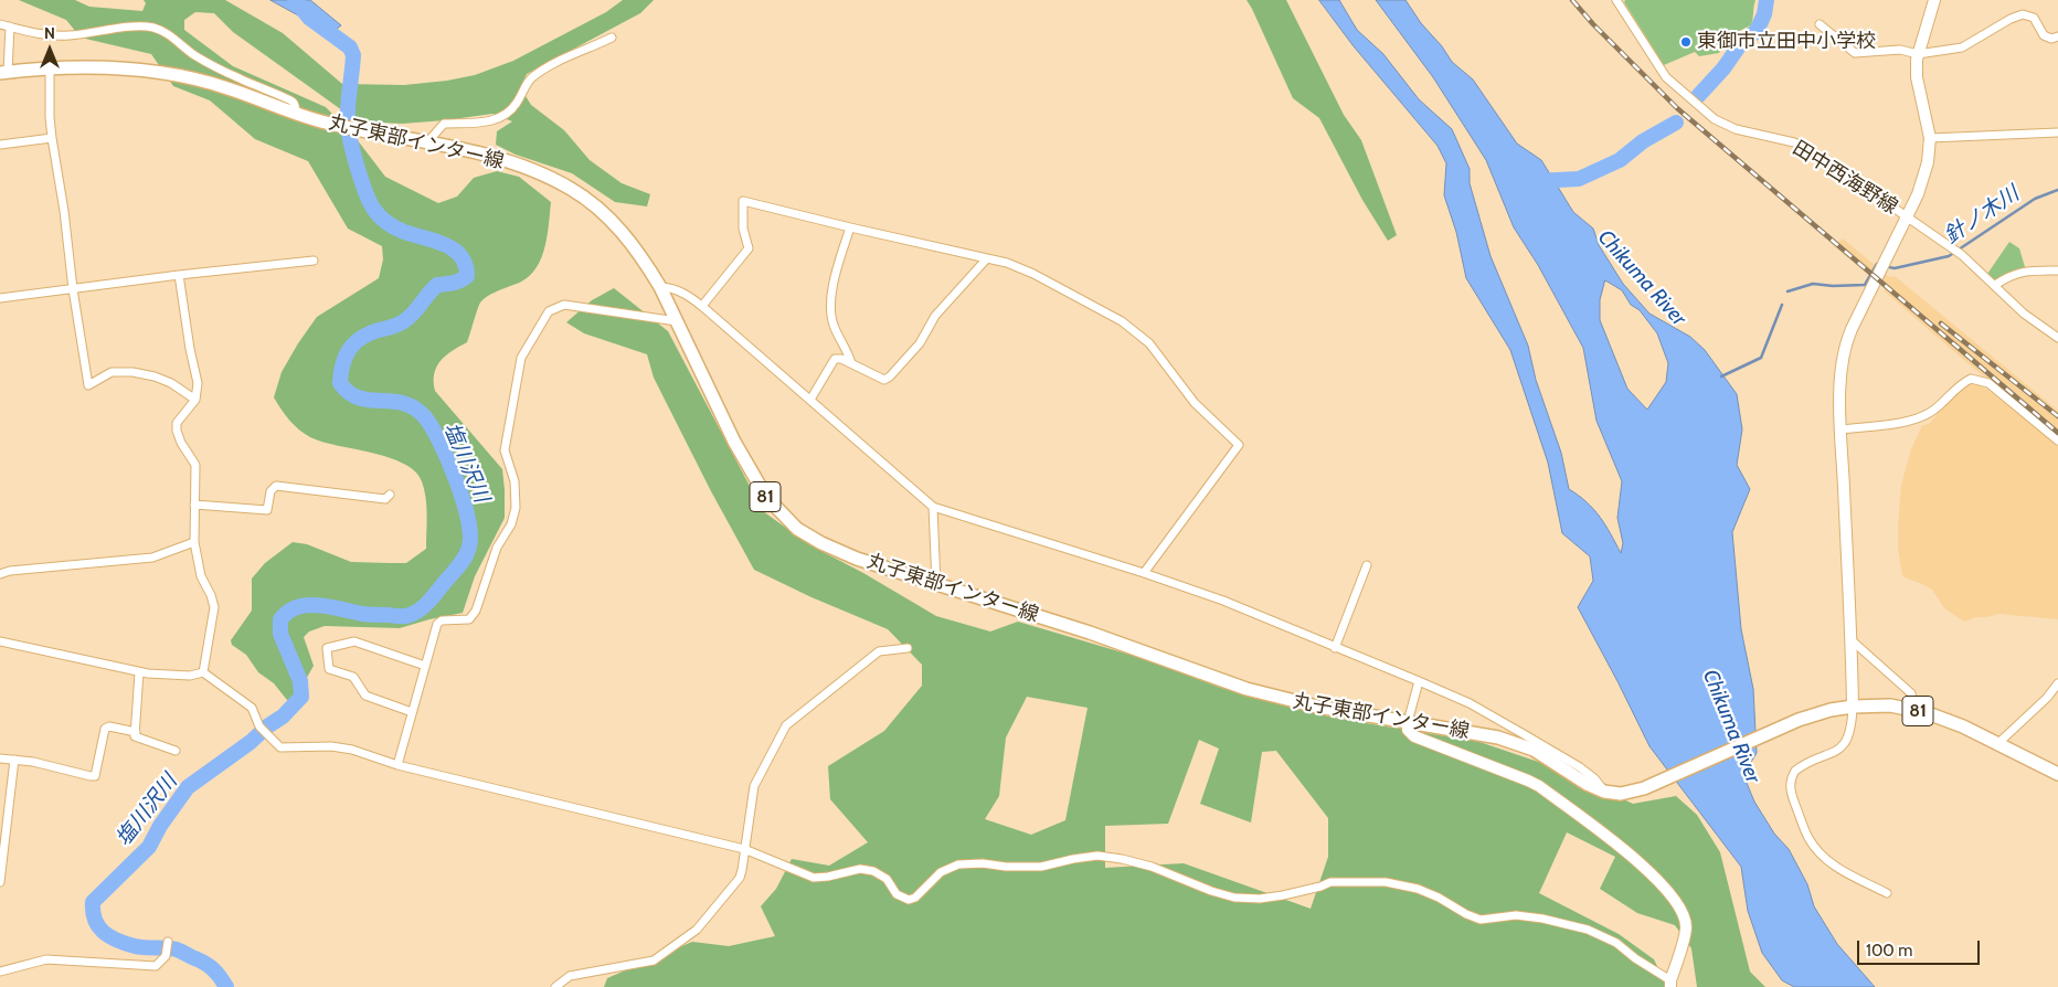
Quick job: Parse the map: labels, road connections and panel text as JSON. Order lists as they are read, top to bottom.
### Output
{
  "streets": {
    "main road": ["丸子東部インター線", "81"],
    "street": ["田中西海野線"]
  },
  "water": ["針ノ木川", "Chikuma River", "塩川沢川"],
  "places": ["東御市立田中小学校"],
  "scale_bar": "100 m",
  "north": "top"
}
